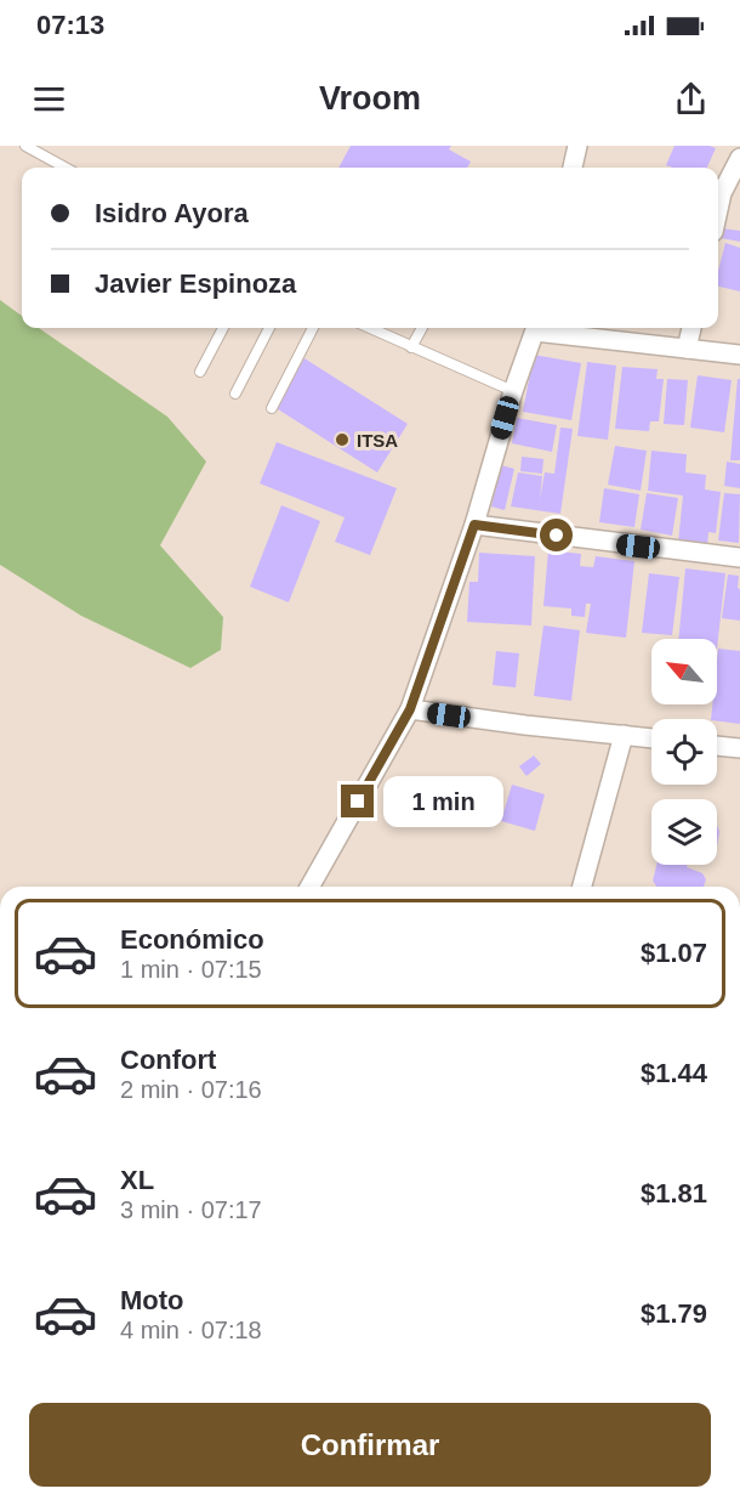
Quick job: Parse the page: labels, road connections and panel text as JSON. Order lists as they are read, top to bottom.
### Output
{
  "places": ["ITSA"],
  "north": "top left",
  "page": {
    "status": "07:13",
    "header": "Vroom",
    "banner": ["Isidro Ayora", "Javier Espinoza"],
    "bubble": "1 min",
    "list": [
      {
        "name": "Económico",
        "note": "1 min · 07:15",
        "value": "$1.07"
      },
      {
        "name": "Confort",
        "note": "2 min · 07:16",
        "value": "$1.44"
      },
      {
        "name": "XL",
        "note": "3 min · 07:17",
        "value": "$1.81"
      },
      {
        "name": "Moto",
        "note": "4 min · 07:18",
        "value": "$1.79"
      }
    ],
    "buttons": "Confirmar"
  }
}
